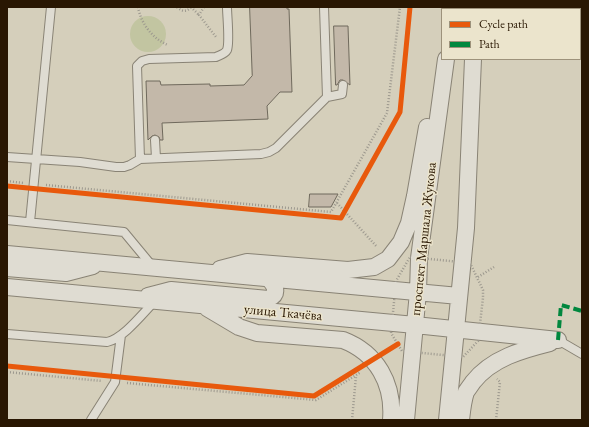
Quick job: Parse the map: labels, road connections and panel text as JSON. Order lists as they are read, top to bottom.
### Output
{
  "streets": {
    "street": ["проспект Маршала Жукова", "улица Ткачёва"]
  },
  "crossings": [
    ["проспект Маршала Жукова", "улица Ткачёва"]
  ],
  "legend": ["Cycle path", "Path"]
}
